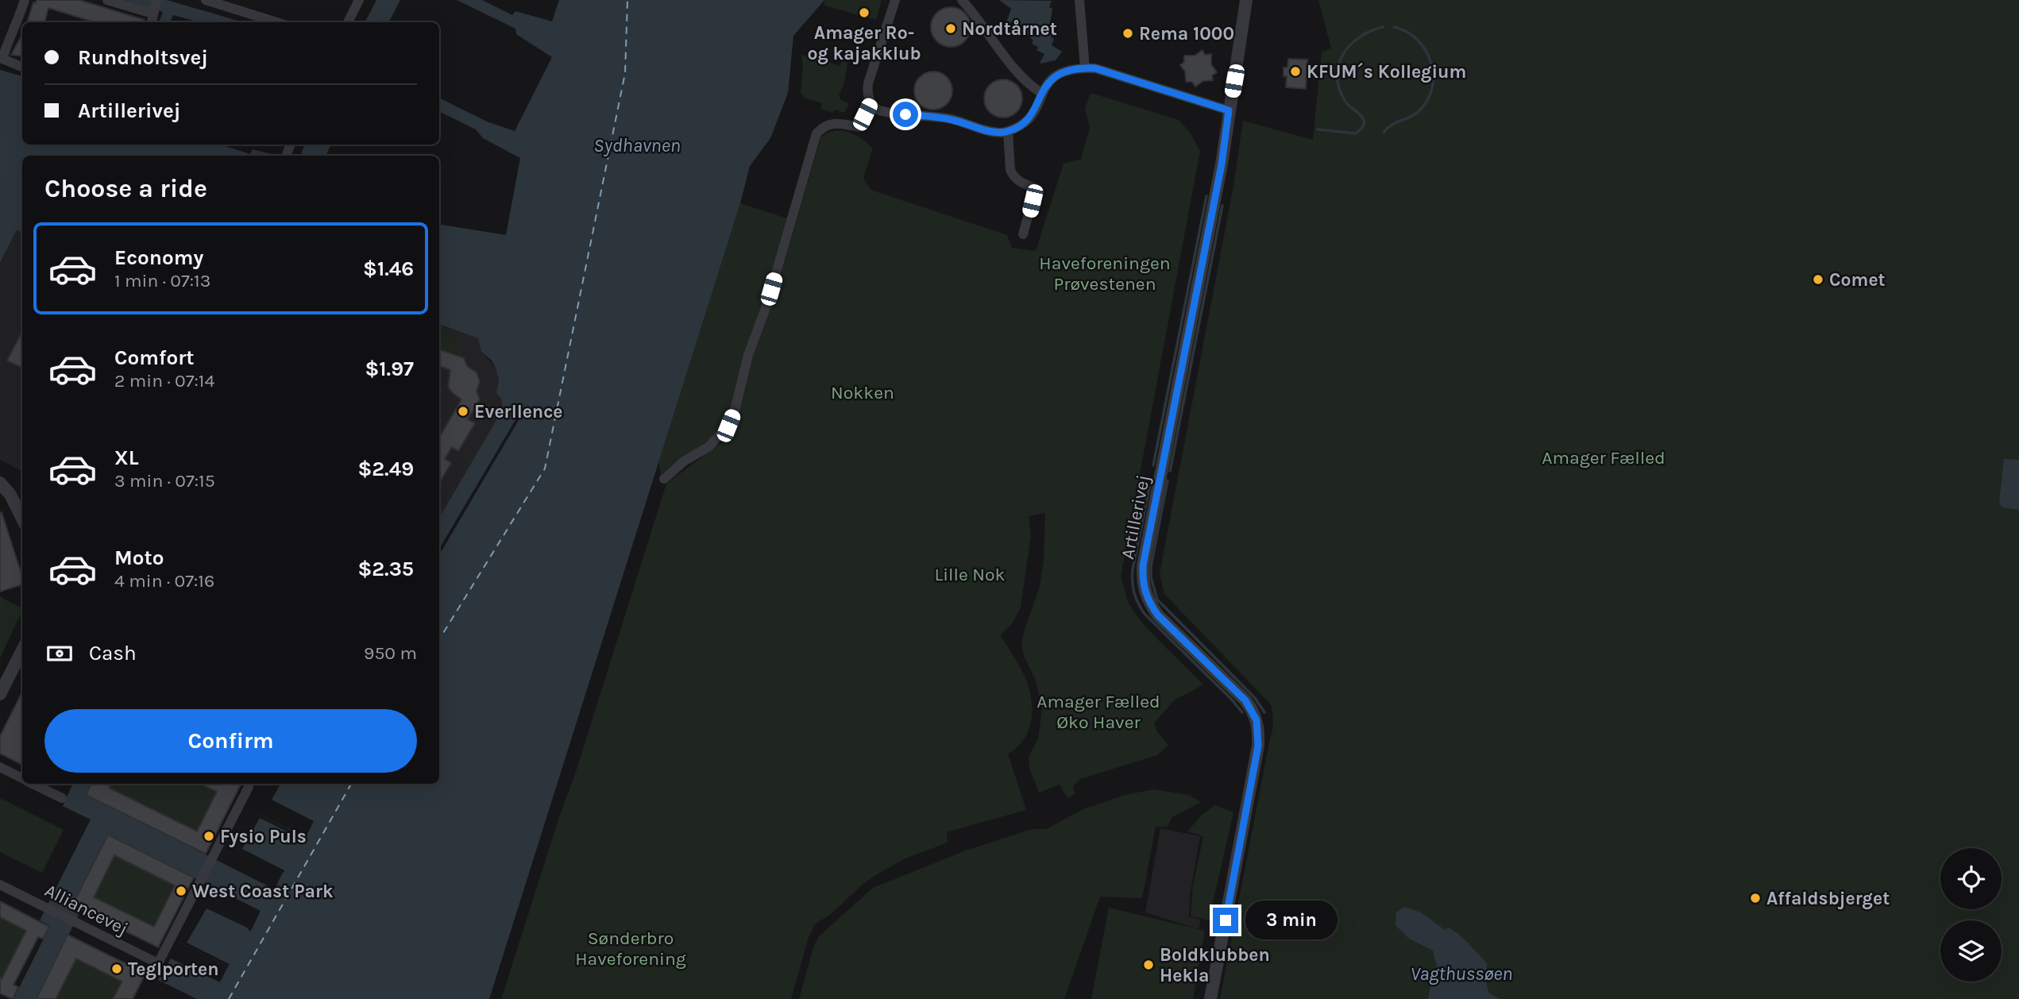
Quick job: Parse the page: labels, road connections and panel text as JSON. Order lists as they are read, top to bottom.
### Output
{
  "streets": {
    "street": ["Artillerivej", "Alliancevej"]
  },
  "water": ["Sydhavnen", "Vagthussøen"],
  "parks": [
    "Haveforeningen Prøvestenen",
    "Nokken",
    "Amager Fælled",
    "Lille Nok",
    "Amager Fælled Øko Haver",
    "Sønderbro Haveforening"
  ],
  "places": [
    "Amager Ro- og kajakklub",
    "Nordtårnet",
    "Rema 1000",
    "KFUM´s Kollegium",
    "Comet",
    "Everllence",
    "Fysio Puls",
    "West Coast Park",
    "Affaldsbjerget",
    "Boldklubben Hekla",
    "Teglporten"
  ],
  "page": {
    "banner": ["Rundholtsvej", "Artillerivej"],
    "heading": "Choose a ride",
    "list": [
      {
        "name": "Economy",
        "note": "1 min · 07:13",
        "value": "$1.46"
      },
      {
        "name": "Comfort",
        "note": "2 min · 07:14",
        "value": "$1.97"
      },
      {
        "name": "XL",
        "note": "3 min · 07:15",
        "value": "$2.49"
      },
      {
        "name": "Moto",
        "note": "4 min · 07:16",
        "value": "$2.35"
      }
    ],
    "pay": ["Cash", "950 m"],
    "buttons": "Confirm",
    "bubble": "3 min"
  }
}
